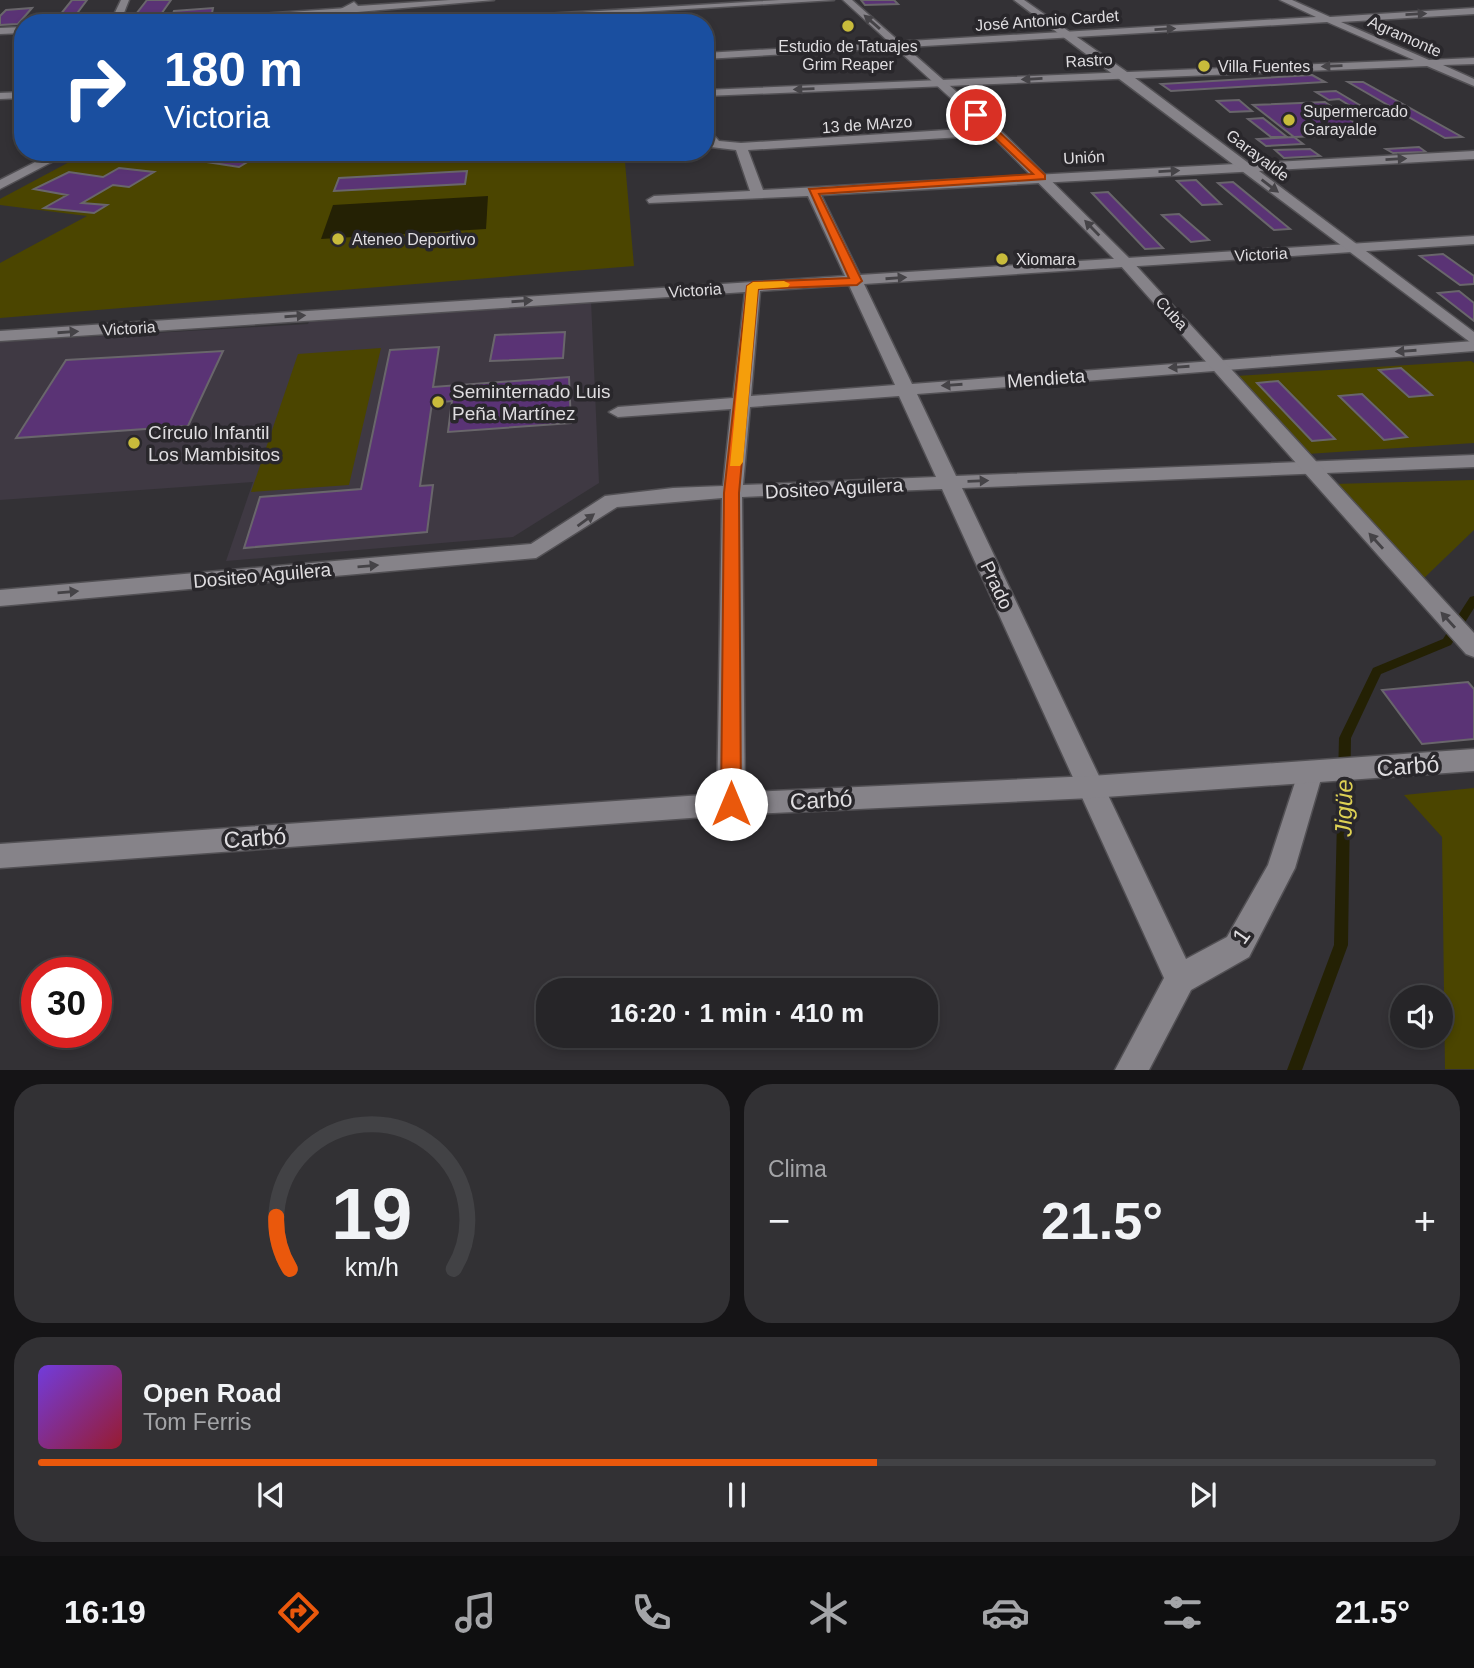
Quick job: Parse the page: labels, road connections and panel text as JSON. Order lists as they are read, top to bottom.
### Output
{
  "streets": {
    "street": [
      "José Antonio Cardet",
      "Agramonte",
      "Rastro",
      "13 de MArzo",
      "Garayalde",
      "Unión",
      "Victoria",
      "Cuba",
      "Mendieta",
      "Dositeo Aguilera",
      "Prado",
      "Carbó",
      "1"
    ]
  },
  "crossings": [
    ["José Antonio Cardet", "Agramonte"],
    ["José Antonio Cardet", "Garayalde"],
    ["José Antonio Cardet", "Cuba"],
    ["Agramonte", "Rastro"],
    ["Rastro", "Garayalde"],
    ["Rastro", "Cuba"],
    ["13 de MArzo", "Cuba"],
    ["Garayalde", "Unión"],
    ["Garayalde", "Victoria"],
    ["Garayalde", "Mendieta"],
    ["Unión", "Cuba"],
    ["Unión", "Prado"],
    ["Victoria", "Cuba"],
    ["Victoria", "Prado"],
    ["Cuba", "Mendieta"],
    ["Cuba", "Dositeo Aguilera"],
    ["Mendieta", "Prado"],
    ["Dositeo Aguilera", "Prado"],
    ["Prado", "Carbó"],
    ["Prado", "1"],
    ["Carbó", "1"]
  ],
  "one_way": [
    "José Antonio Cardet",
    "Rastro",
    "Unión",
    "Victoria",
    "Cuba",
    "Mendieta",
    "Dositeo Aguilera"
  ],
  "water": ["Jigüe"],
  "places": [
    "Estudio de Tatuajes Grim Reaper",
    "Villa Fuentes",
    "Supermercado Garayalde",
    "Ateneo Deportivo",
    "Xiomara",
    "Seminternado Luis Peña Martínez",
    "Círculo Infantil Los Mambisitos"
  ],
  "page": {
    "turn": ["180 m", "Victoria"],
    "limit": "30",
    "trip": "16:20 · 1 min · 410 m",
    "tile": "Clima",
    "heat": ["−", "21.5°", "+"],
    "song": ["Open Road", "Tom Ferris"],
    "tabs": ["16:19", "21.5°"],
    "gauge": ["19", "km/h"]
  }
}
